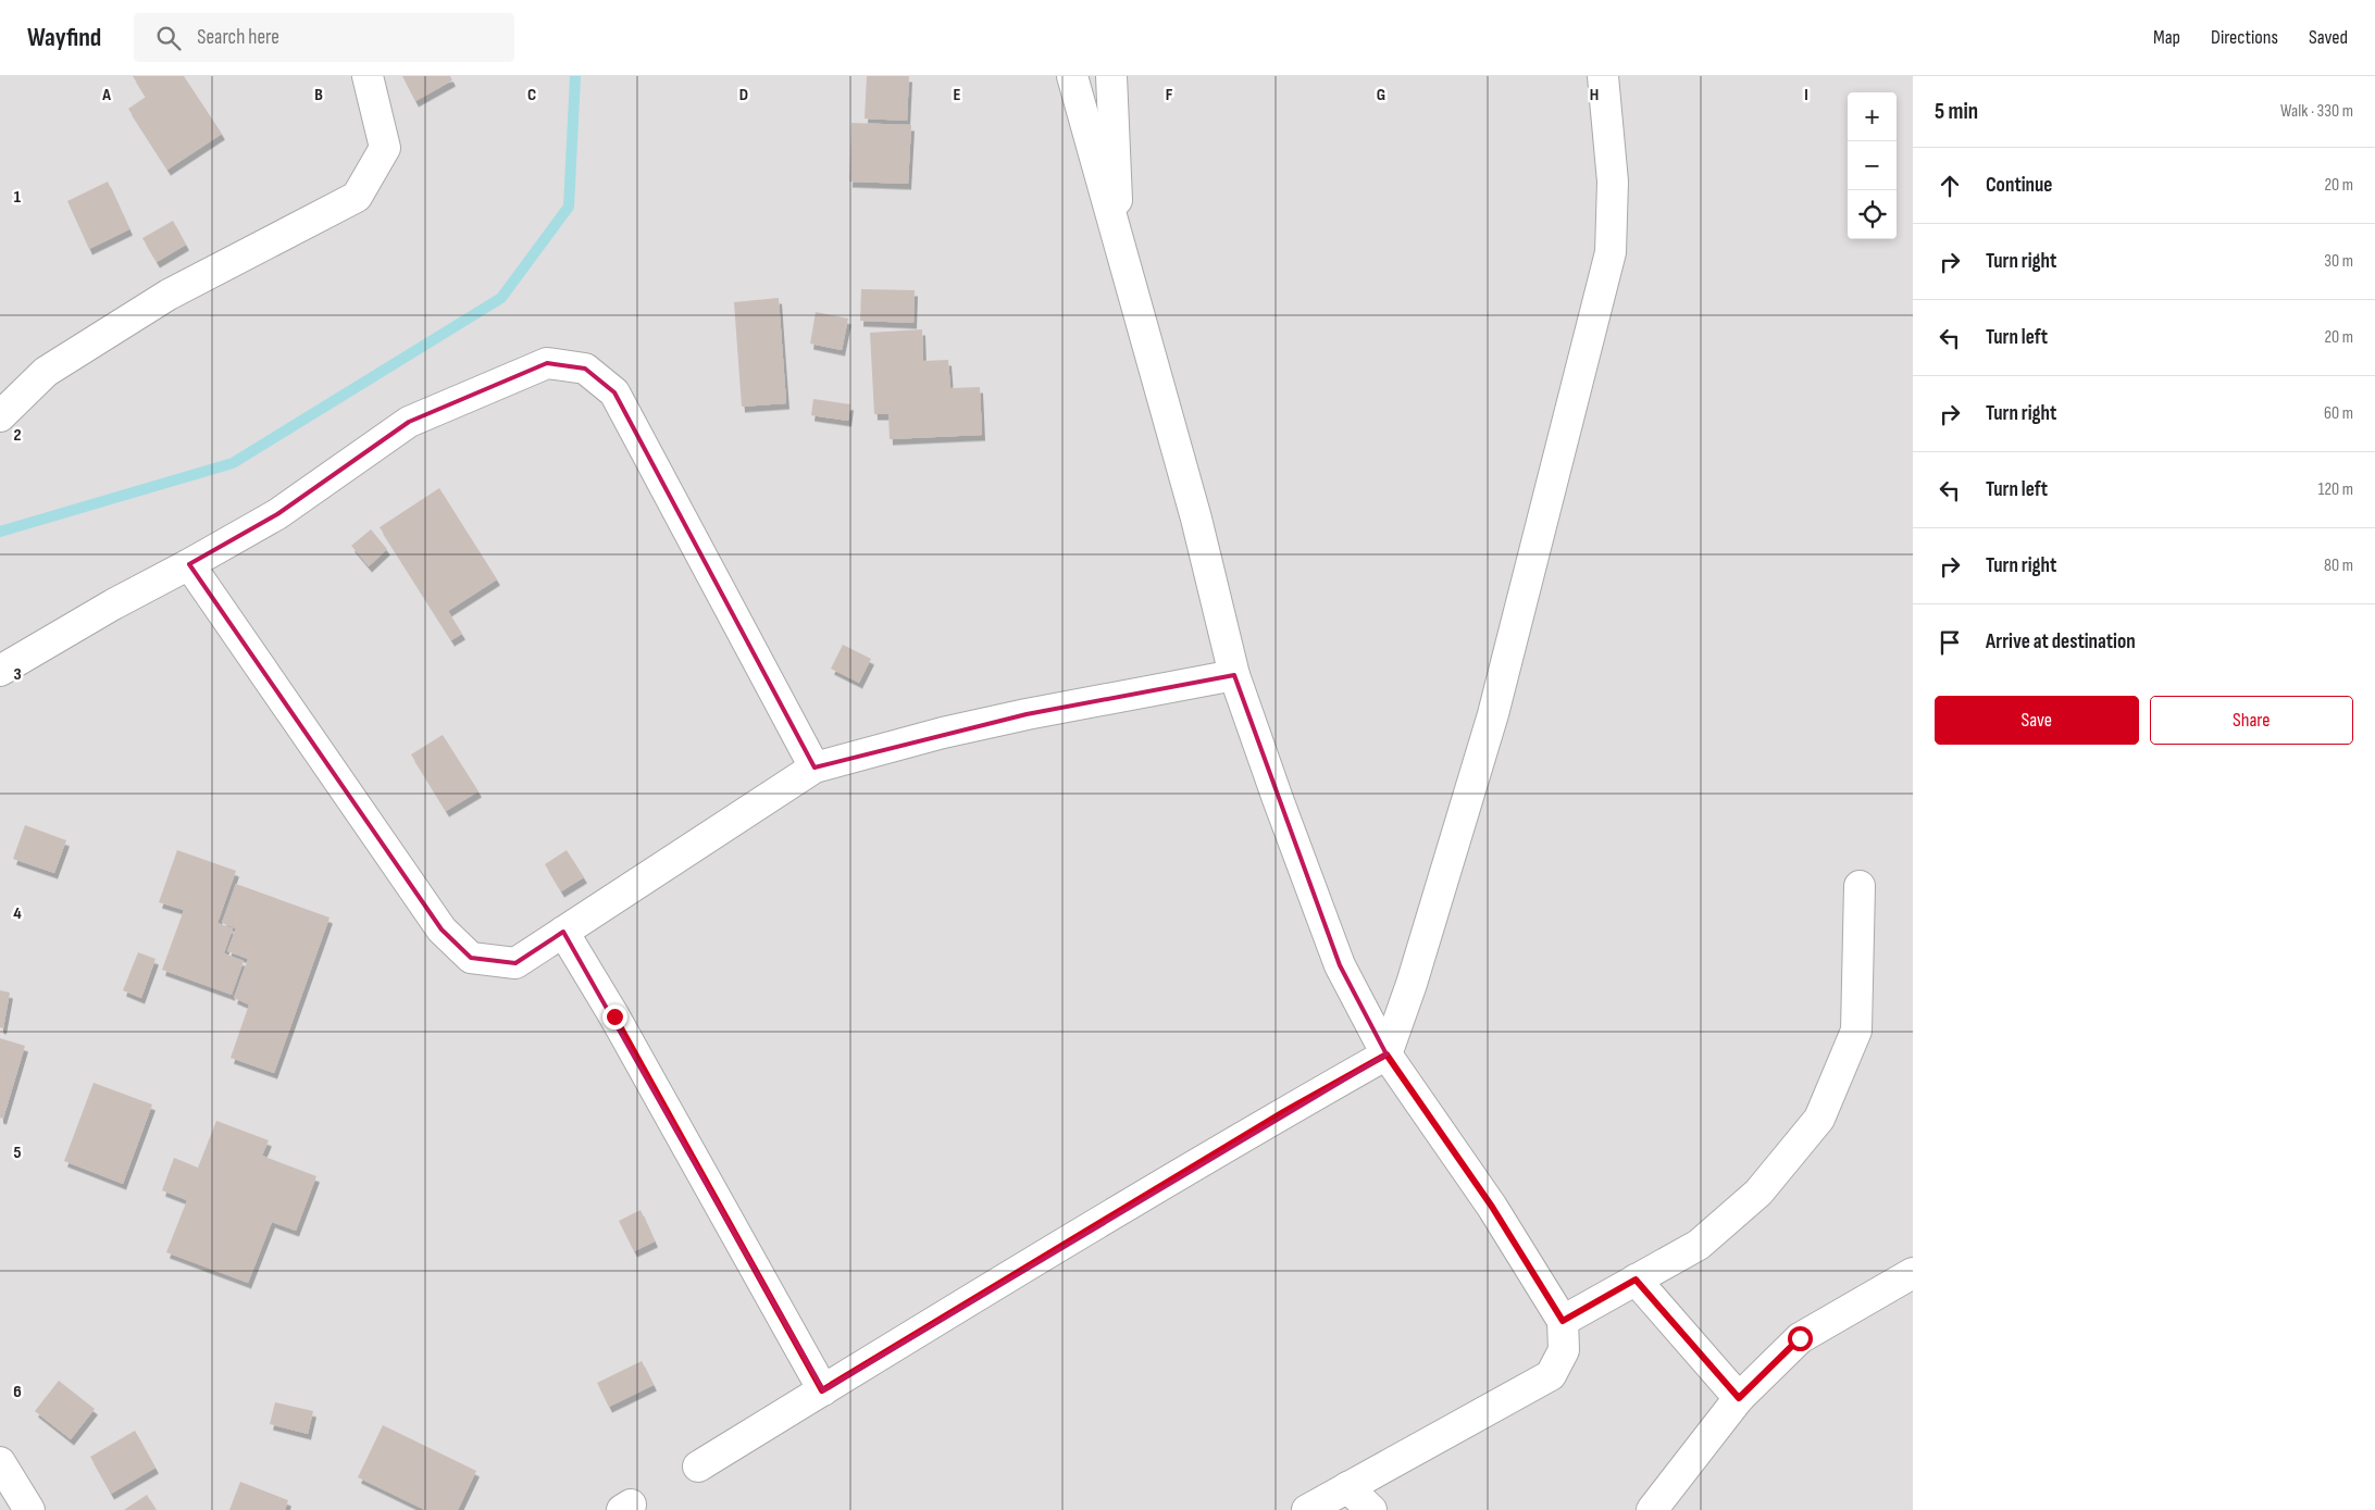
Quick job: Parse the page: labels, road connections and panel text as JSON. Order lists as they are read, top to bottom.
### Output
{
  "page": {
    "header": "Wayfind",
    "search": "Search here",
    "nav": ["Map", "Directions", "Saved"],
    "heading": ["5 min", "Walk · 330 m"],
    "map_buttons": ["+", "−"],
    "list": [
      ["Continue", "20 m"],
      ["Turn right", "30 m"],
      ["Turn left", "20 m"],
      ["Turn right", "60 m"],
      ["Turn left", "120 m"],
      ["Turn right", "80 m"],
      "Arrive at destination"
    ],
    "buttons": ["Save", "Share"]
  },
  "grid": {
    "columns": [
      "A",
      "B",
      "C",
      "D",
      "E",
      "F",
      "G",
      "H",
      "I"
    ],
    "rows": [
      "1",
      "2",
      "3",
      "4",
      "5",
      "6"
    ]
  }
}
